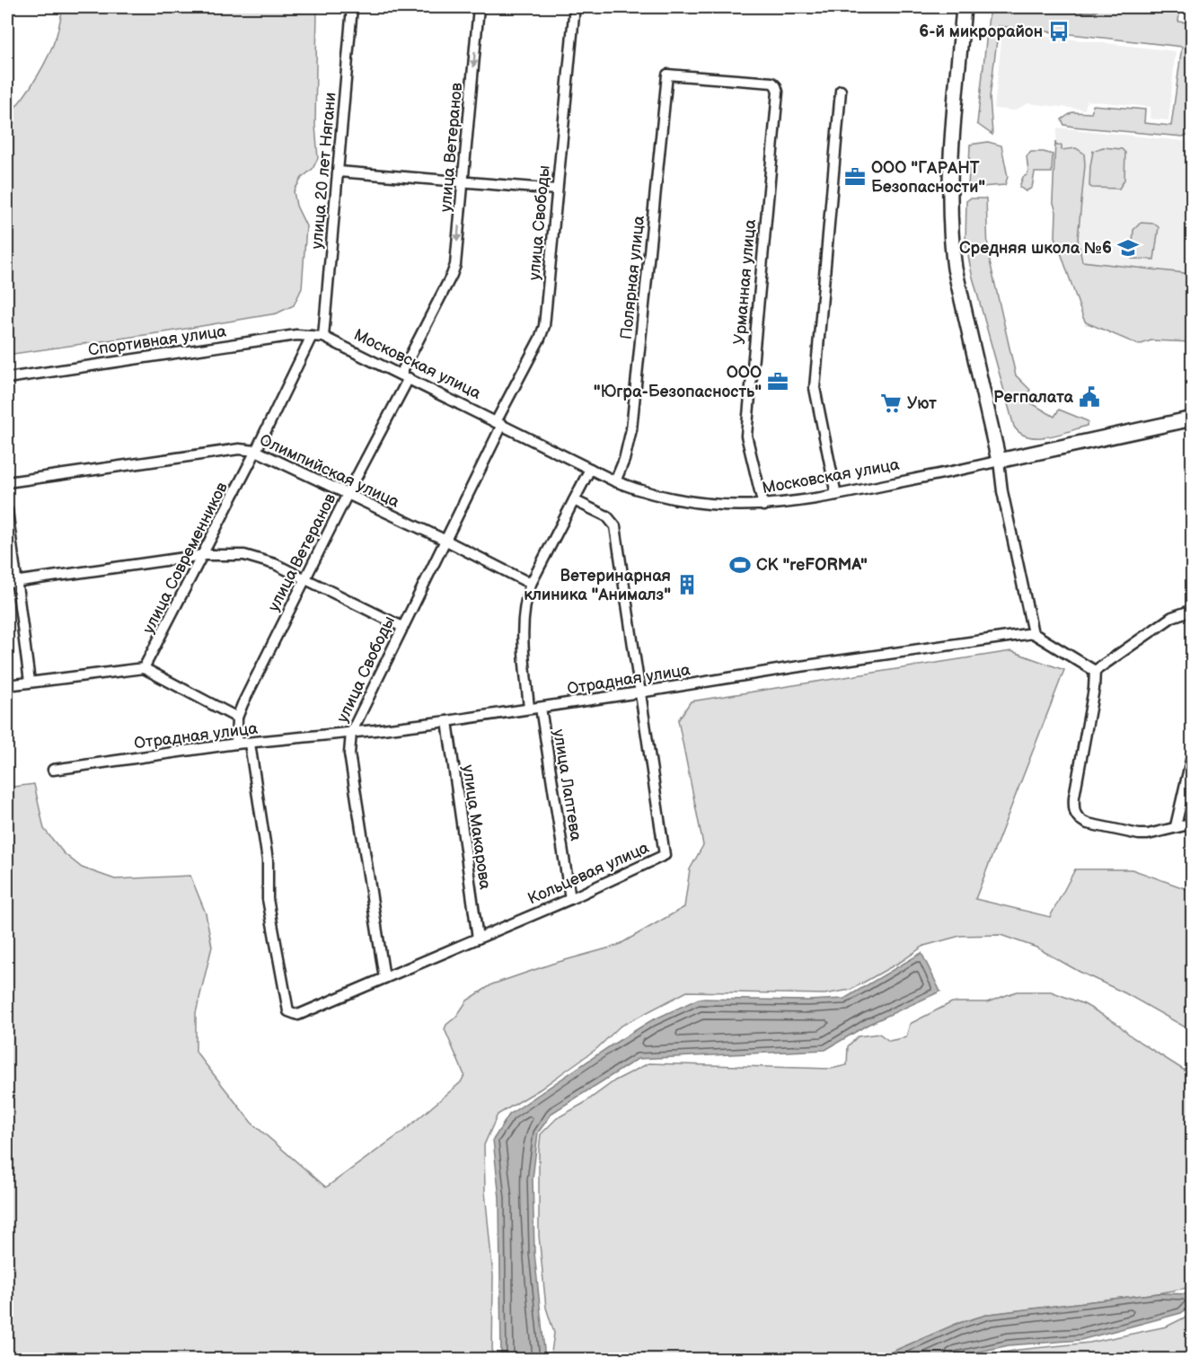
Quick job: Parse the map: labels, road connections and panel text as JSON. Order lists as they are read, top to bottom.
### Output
{
  "streets": {
    "main road": ["Московская улица"],
    "street": [
      "улица Ветеранов",
      "улица 20 лет Нягани",
      "улица Свободы",
      "Полярная улица",
      "Урманная улица",
      "Спортивная улица",
      "Олимпийская улица",
      "улица Современников",
      "Отрадная улица",
      "улица Лаптева",
      "улица Макарова",
      "Кольцевая улица"
    ]
  },
  "crossings": [
    ["улица Ветеранов", "Московская улица"],
    ["улица Ветеранов", "Олимпийская улица"],
    ["улица Ветеранов", "Отрадная улица"],
    ["улица 20 лет Нягани", "Московская улица"],
    ["улица Свободы", "Московская улица"],
    ["улица Свободы", "Олимпийская улица"],
    ["улица Свободы", "Отрадная улица"],
    ["улица Свободы", "Кольцевая улица"],
    ["Полярная улица", "Урманная улица"],
    ["Полярная улица", "Московская улица"],
    ["Урманная улица", "Московская улица"],
    ["Спортивная улица", "Московская улица"],
    ["Спортивная улица", "улица Современников"],
    ["Московская улица", "улица Современников"],
    ["Олимпийская улица", "улица Современников"],
    ["Отрадная улица", "улица Лаптева"],
    ["Отрадная улица", "улица Макарова"],
    ["Отрадная улица", "Кольцевая улица"],
    ["улица Лаптева", "Кольцевая улица"],
    ["улица Макарова", "Кольцевая улица"]
  ],
  "one_way": ["улица Ветеранов"],
  "places": {
    "bus stop": ["6-й микрорайон"],
    "office": ["ООО \"ГАРАНТ Безопасности\"", "ООО \"Югра-Безопасность\""],
    "school or university": ["Средняя школа №6"],
    "public building": ["Регпалата"],
    "supermarket": ["Уют"],
    "sports": ["СК \"reFORMA\""],
    "building": ["Ветеринарная клиника \"Анималз\""]
  }
}
